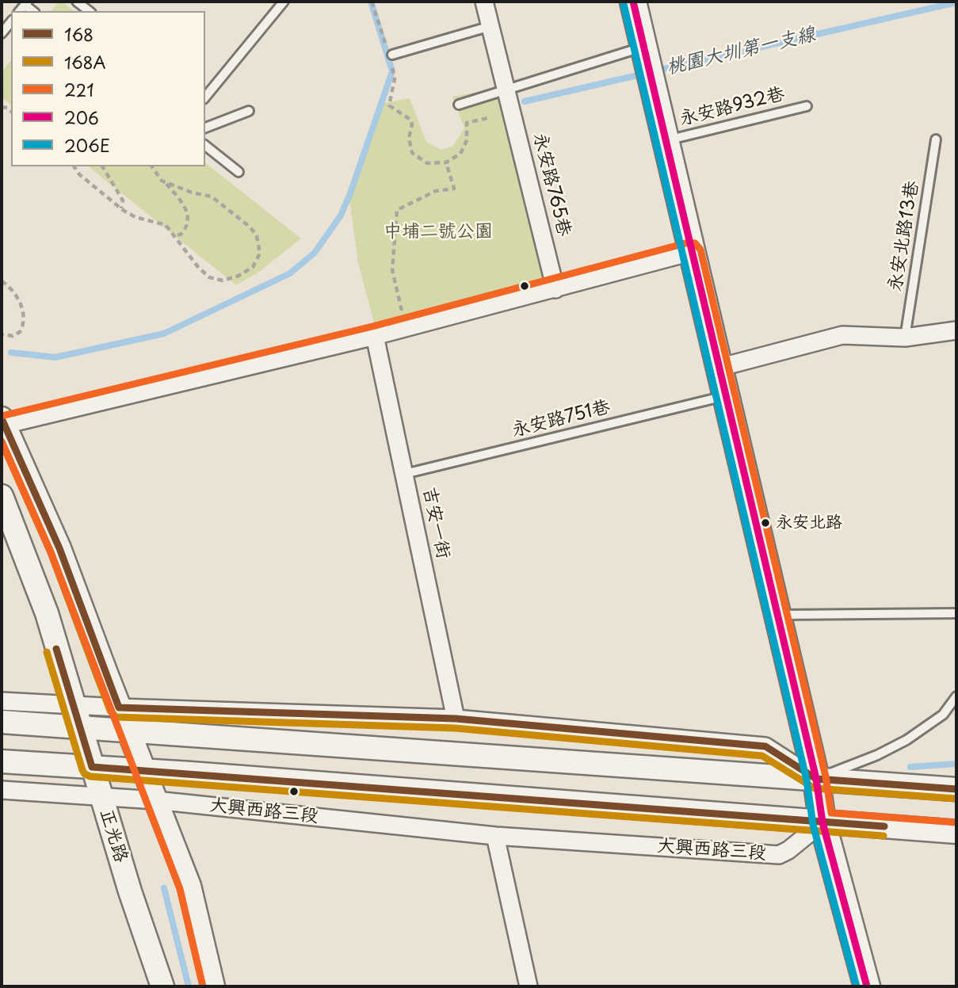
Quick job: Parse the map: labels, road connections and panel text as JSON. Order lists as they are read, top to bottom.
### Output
{
  "streets": {
    "street": [
      "永安路765巷",
      "吉安一街",
      "大興西路三段",
      "正光路"
    ],
    "lane": ["永安路932巷", "永安北路13巷", "永安路751巷"]
  },
  "crossings": [
    ["永安路751巷", "吉安一街"],
    ["大興西路三段", "正光路"]
  ],
  "water": ["桃園大圳第一支線"],
  "parks": ["中埔二號公園"],
  "places": ["永安北路"],
  "lines": [
    "transit line 206",
    "transit line 206E",
    "transit line 221",
    "transit line 168",
    "transit line 168A"
  ],
  "legend": [
    "168",
    "168A",
    "221",
    "206",
    "206E"
  ]
}
